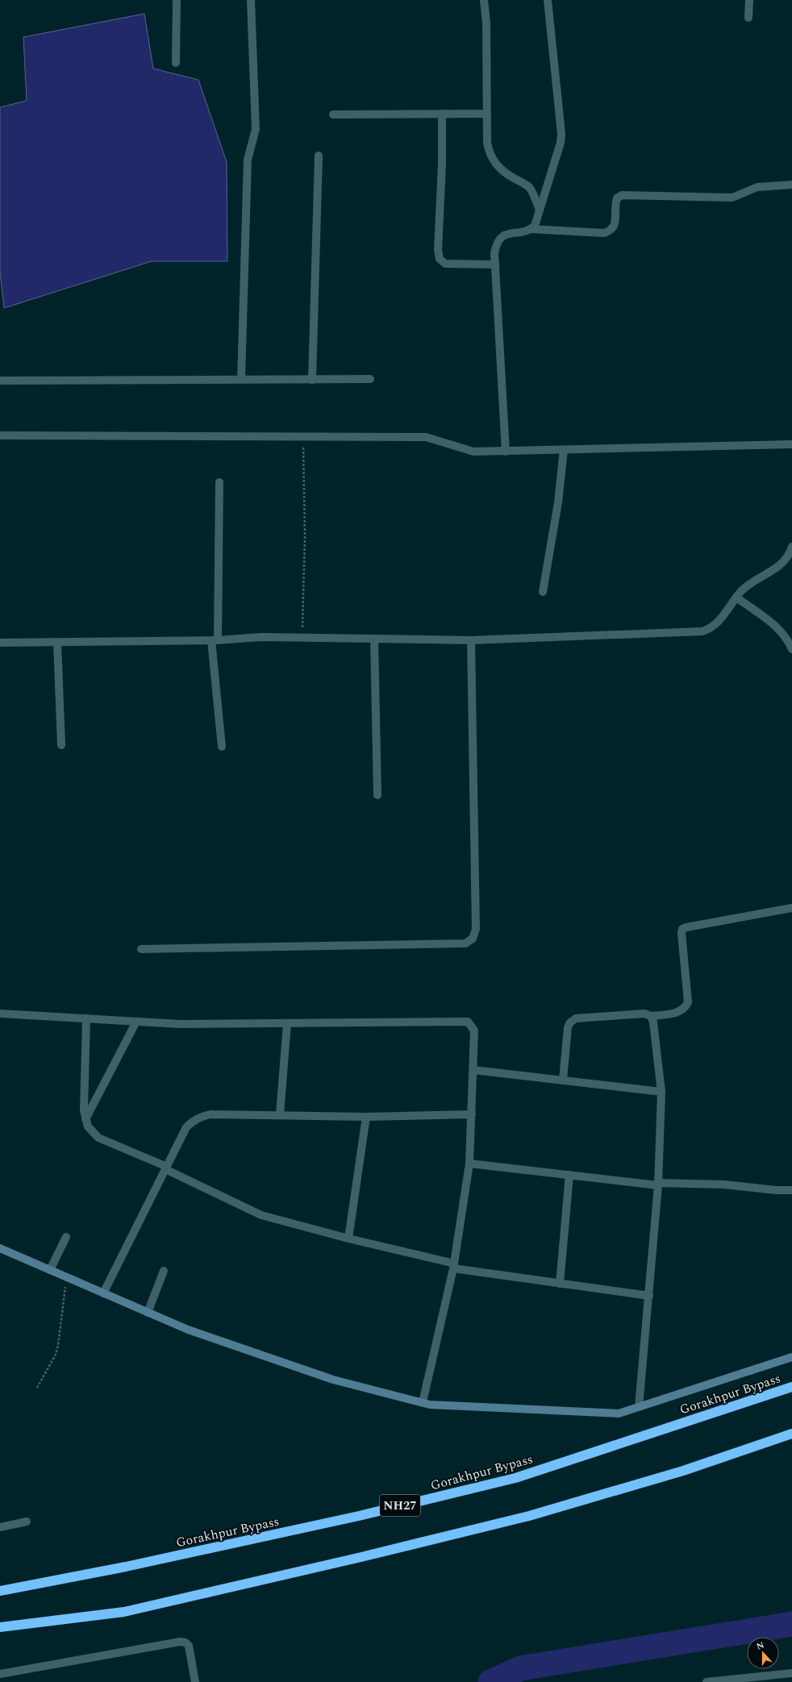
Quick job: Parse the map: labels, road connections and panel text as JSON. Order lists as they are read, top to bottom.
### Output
{
  "streets": {
    "highway": ["Gorakhpur Bypass", "NH27"]
  },
  "north": "top"
}
